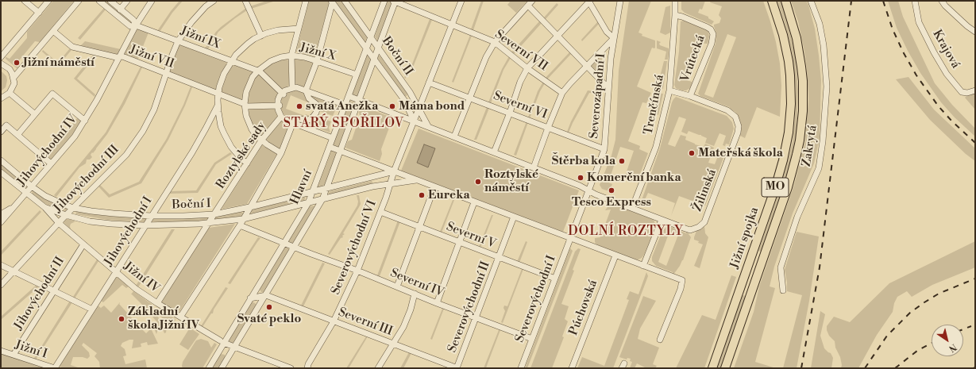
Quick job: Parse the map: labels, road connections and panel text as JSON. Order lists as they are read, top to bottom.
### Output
{
  "streets": {
    "highway": ["MO", "Jižní spojka"],
    "street": [
      "Jižní IX",
      "Krajová",
      "Severní VII",
      "Jižní X",
      "Boční II",
      "Jižní VII",
      "Vrútecká",
      "Severozápadní I",
      "Trenčínská",
      "Severní VI",
      "Zakrytá",
      "Jihovýchodní IV",
      "Roztylské sady",
      "Jihovýchodní III",
      "Hlavní",
      "Žilinská",
      "Boční I",
      "Jihovýchodní I",
      "Severní V",
      "Severovýchodní VI",
      "Jižní IV",
      "Severní IV",
      "Jihovýchodní II",
      "Severovýchodní I",
      "Severovýchodní II",
      "Púchovská",
      "Severní III",
      "Jižní I"
    ]
  },
  "crossings": [
    ["Jižní IX", "Jižní X"],
    ["Jižní IX", "Jižní VII"],
    ["Jižní IX", "Jihovýchodní IV"],
    ["Jižní IX", "Roztylské sady"],
    ["Jižní IX", "Jihovýchodní III"],
    ["Severní VII", "Hlavní"],
    ["Jižní X", "Hlavní"],
    ["Boční II", "Hlavní"],
    ["Jižní VII", "Jihovýchodní IV"],
    ["Jižní VII", "Roztylské sady"],
    ["Jižní VII", "Jihovýchodní III"],
    ["Vrútecká", "Trenčínská"],
    ["Vrútecká", "Žilinská"],
    ["Severozápadní I", "Severní VI"],
    ["Trenčínská", "Žilinská"],
    ["Jihovýchodní IV", "Boční I"],
    ["Roztylské sady", "Boční I"],
    ["Roztylské sady", "Jižní IV"],
    ["Jihovýchodní III", "Boční I"],
    ["Jihovýchodní III", "Jižní IV"],
    ["Hlavní", "Boční I"],
    ["Hlavní", "Jižní IV"],
    ["Hlavní", "Severní IV"],
    ["Hlavní", "Severní III"],
    ["Boční I", "Jihovýchodní I"],
    ["Boční I", "Severovýchodní VI"],
    ["Boční I", "Jižní IV"],
    ["Jihovýchodní I", "Jižní IV"],
    ["Jihovýchodní I", "Jižní I"],
    ["Severní V", "Severovýchodní VI"],
    ["Severní V", "Severovýchodní I"],
    ["Severní V", "Severovýchodní II"],
    ["Severovýchodní VI", "Severní IV"],
    ["Severovýchodní VI", "Severní III"],
    ["Jižní IV", "Jihovýchodní II"],
    ["Severní IV", "Severovýchodní I"],
    ["Severní IV", "Severovýchodní II"],
    ["Jihovýchodní II", "Jižní I"],
    ["Severovýchodní II", "Severní III"]
  ],
  "districts": ["STARÝ SPOŘILOV", "DOLNÍ ROZTYLY"],
  "places": [
    "Jižní náměstí",
    "svatá Anežka",
    "Máma bond",
    "Mateřská škola",
    "Štěrba kola",
    "Komerční banka",
    "Roztylské náměstí",
    "Tesco Express",
    "Eureka",
    "Svaté peklo",
    "Základní škola Jižní IV"
  ],
  "north": "bottom right"
}
